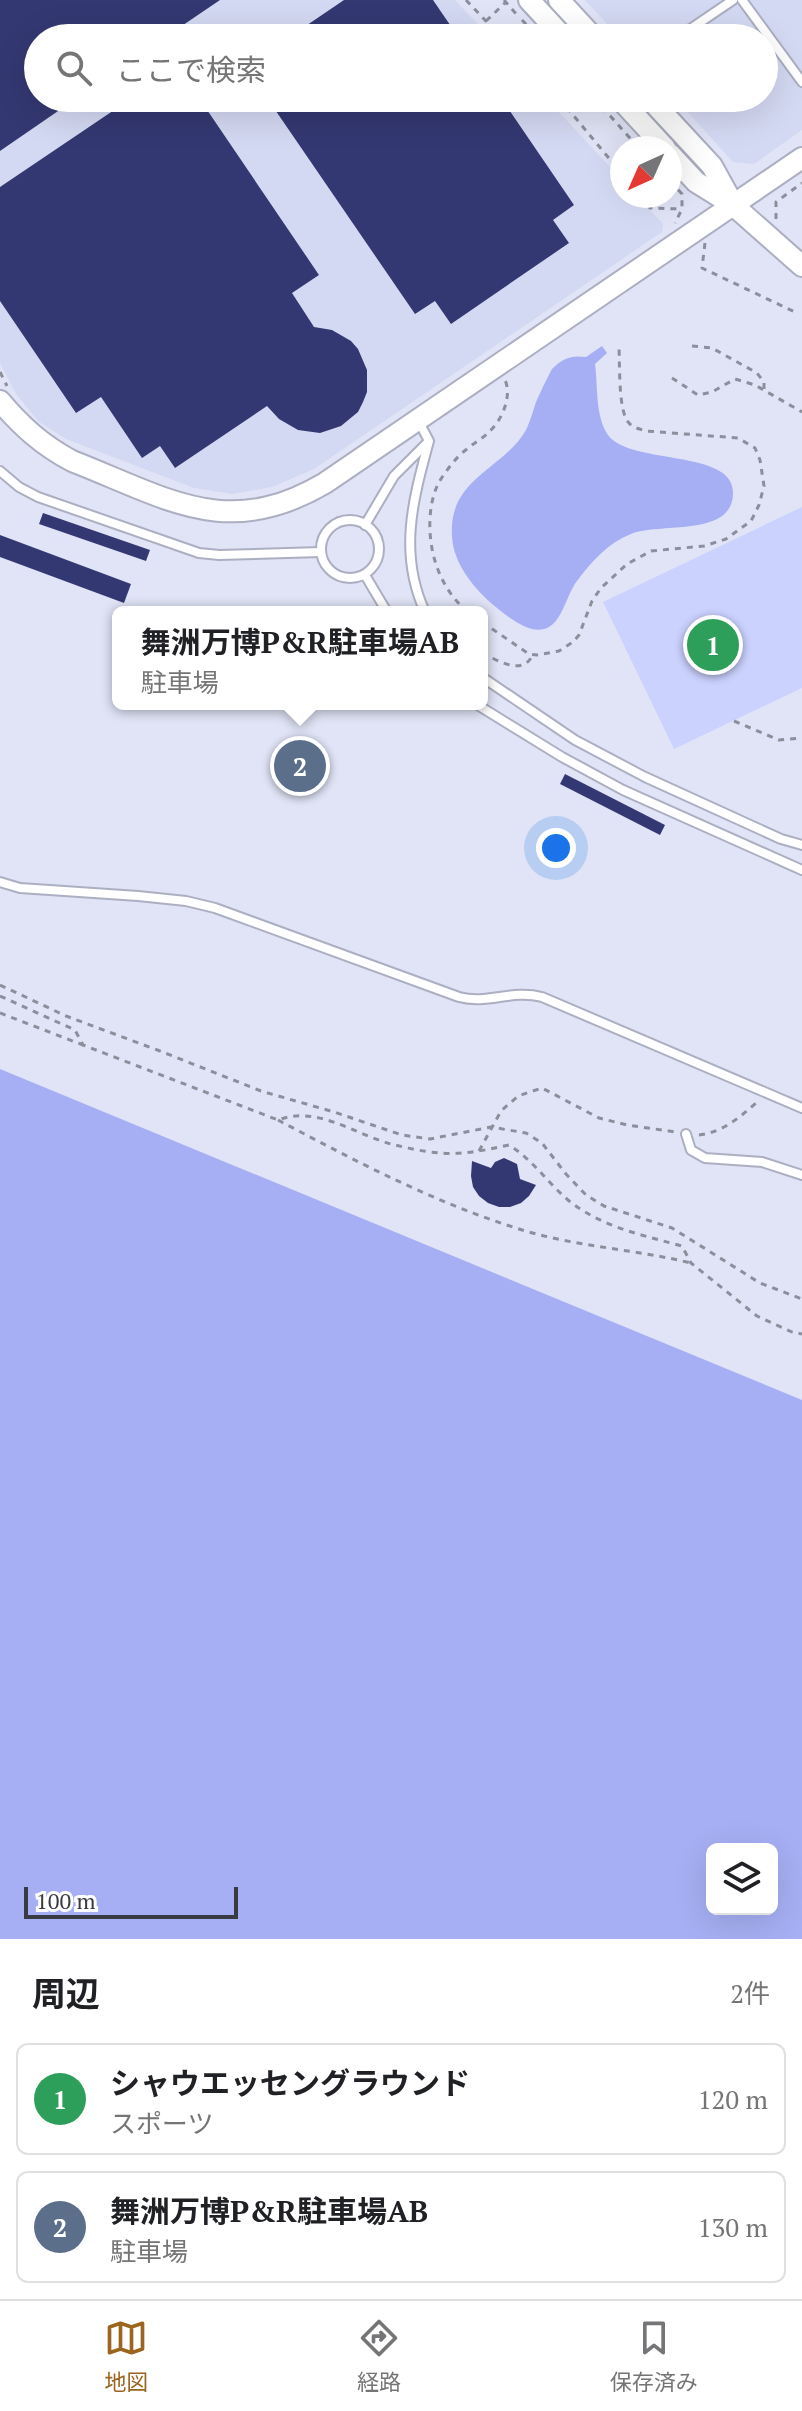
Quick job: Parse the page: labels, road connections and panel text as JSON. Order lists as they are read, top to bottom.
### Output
{
  "scale_bar": "100 m",
  "north": "bottom left",
  "page": {
    "search": "ここで検索",
    "popup": ["舞洲万博P&R駐車場AB", "駐車場"],
    "pins": ["1", "2"],
    "scale": "100 m",
    "heading": ["周辺", "2件"],
    "list": [
      {
        "mark": "1",
        "name": "シャウエッセングラウンド",
        "note": "スポーツ",
        "value": "120 m"
      },
      {
        "mark": "2",
        "name": "舞洲万博P&R駐車場AB",
        "note": "駐車場",
        "value": "130 m"
      }
    ],
    "nav": ["地図", "経路", "保存済み"]
  }
}
